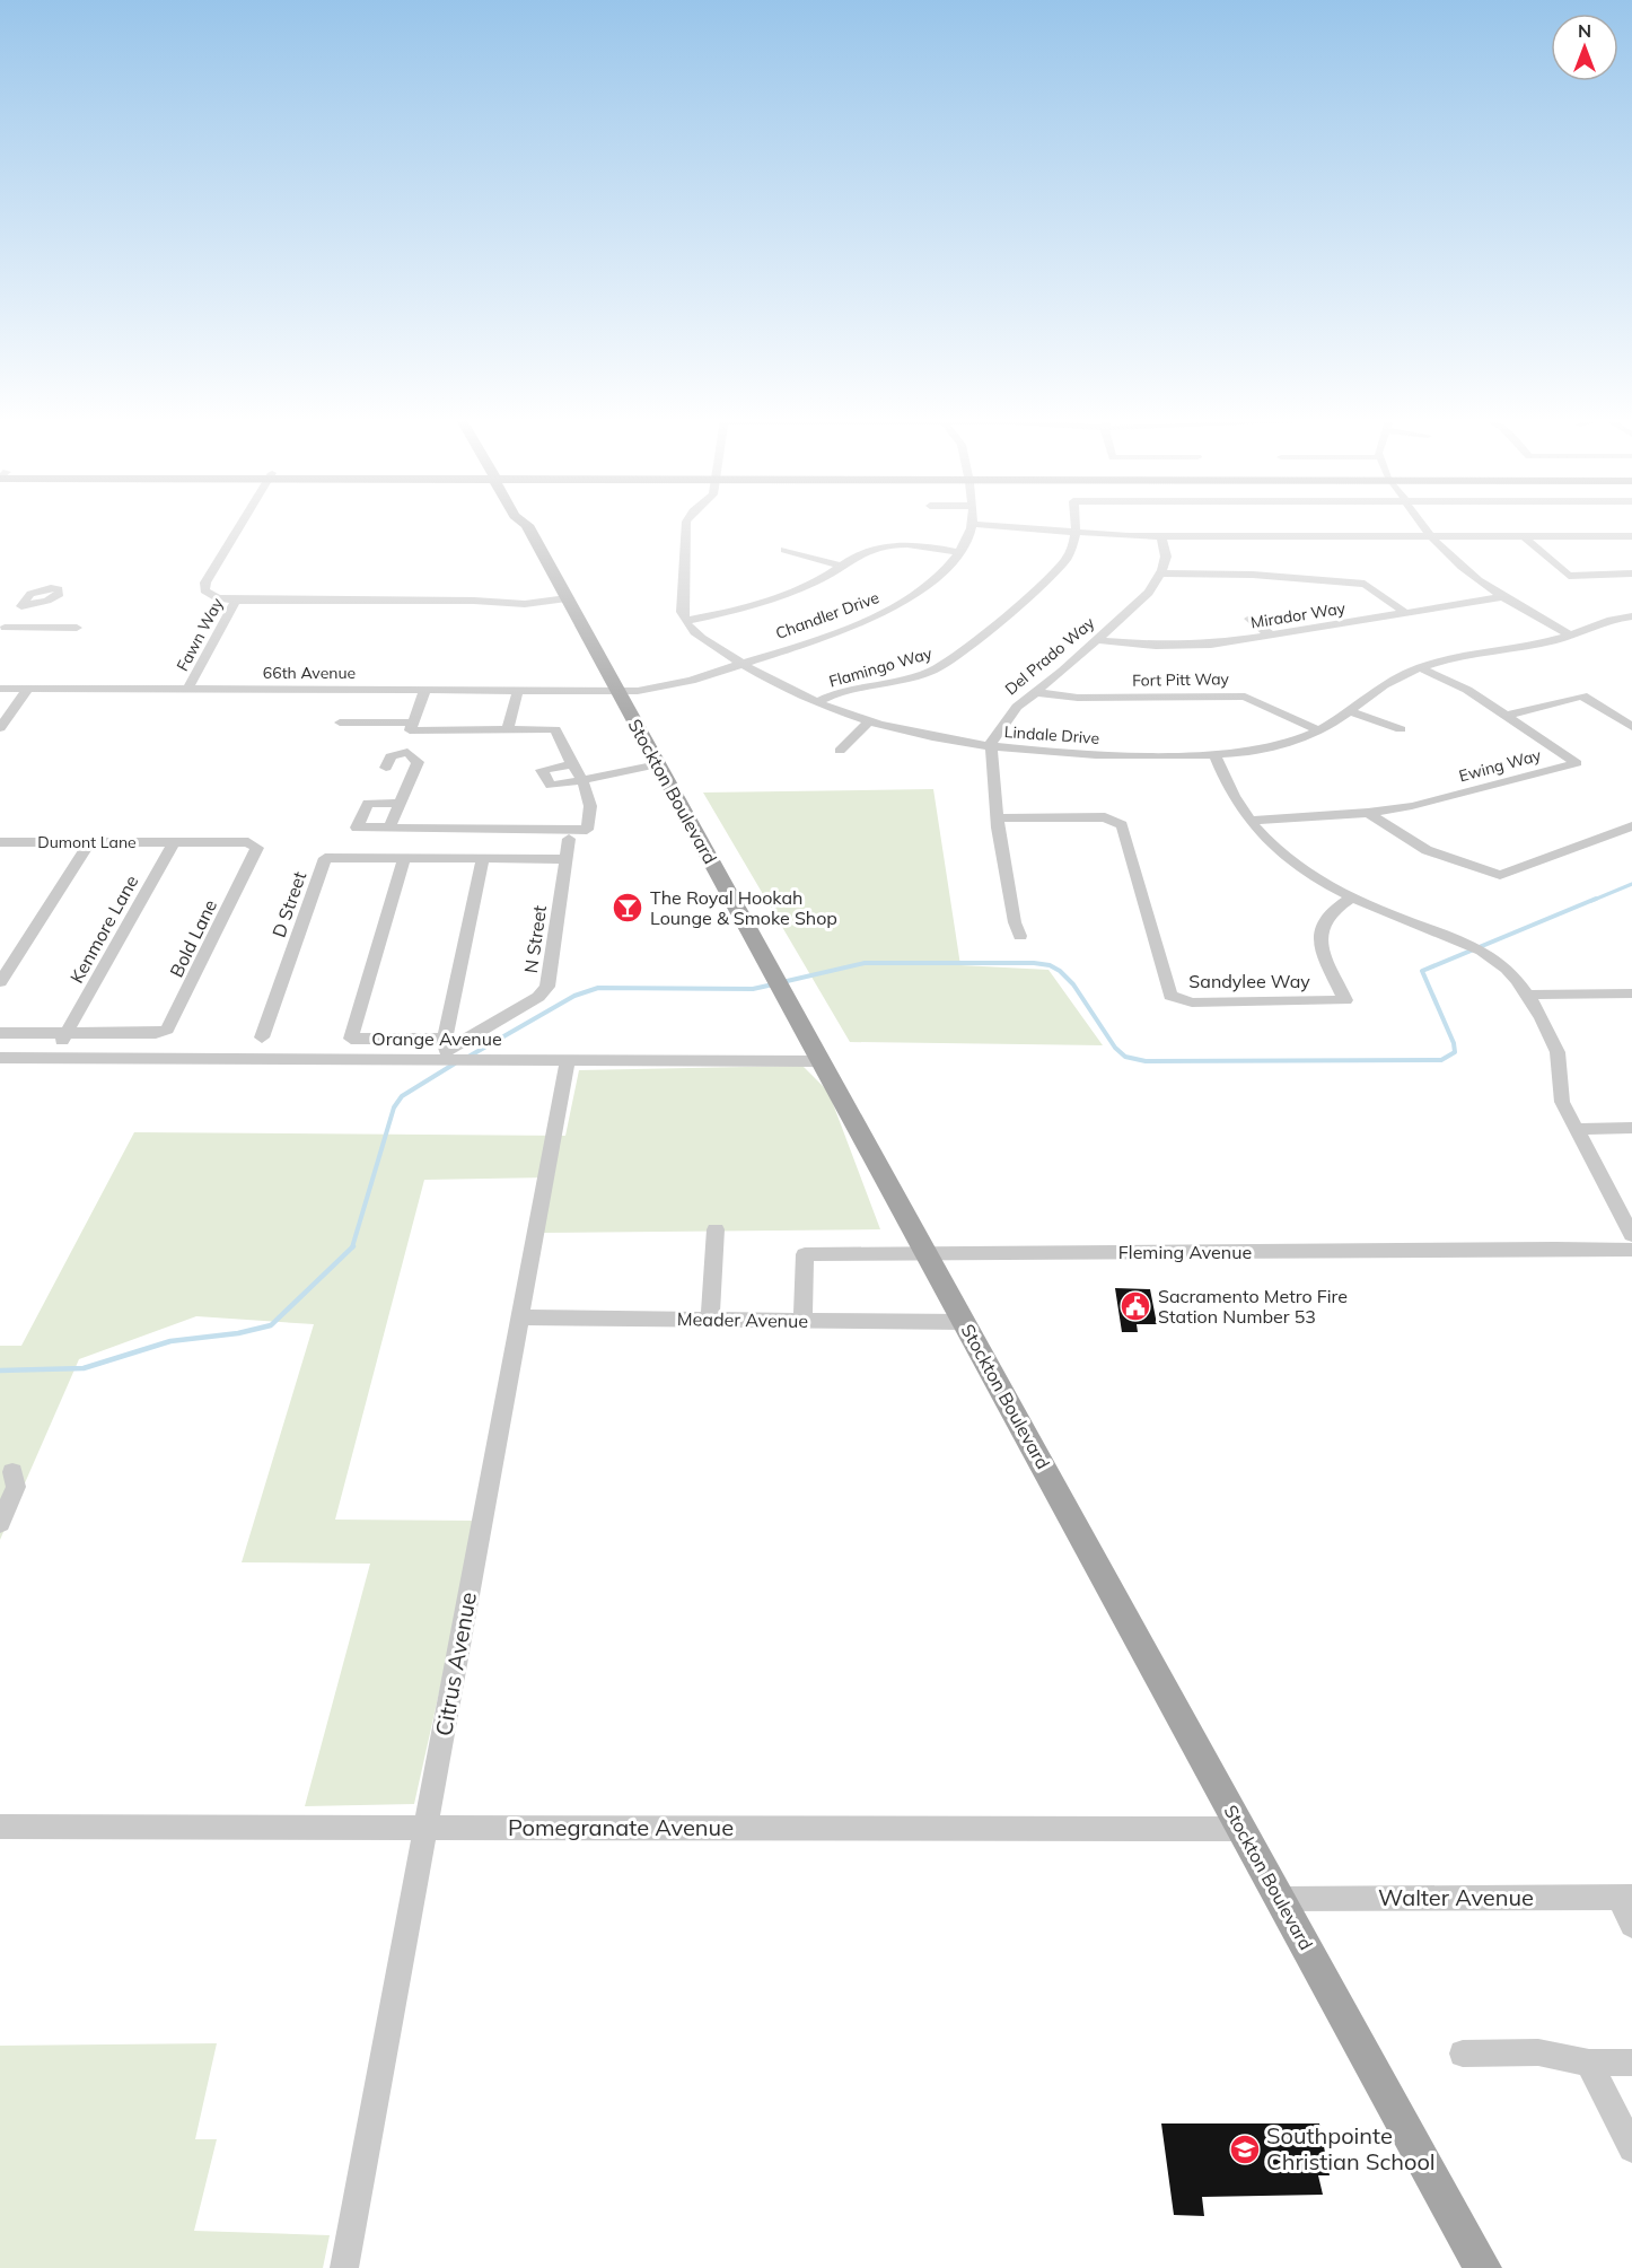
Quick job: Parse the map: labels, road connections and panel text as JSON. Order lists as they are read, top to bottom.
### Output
{
  "streets": {
    "main road": ["Stockton Boulevard"],
    "street": [
      "Chandler Drive",
      "Mirador Way",
      "Fawn Way",
      "Del Prado Way",
      "Flamingo Way",
      "66th Avenue",
      "Fort Pitt Way",
      "Lindale Drive",
      "Ewing Way",
      "Dumont Lane",
      "D Street",
      "Kenmore Lane",
      "Bold Lane",
      "N Street",
      "Sandylee Way",
      "Orange Avenue",
      "Fleming Avenue",
      "Meader Avenue",
      "Citrus Avenue",
      "Pomegranate Avenue",
      "Walter Avenue"
    ]
  },
  "crossings": [
    ["Chandler Drive", "66th Avenue"],
    ["Chandler Drive", "Lindale Drive"],
    ["Chandler Drive", "Stockton Boulevard"],
    ["Mirador Way", "Del Prado Way"],
    ["Fawn Way", "66th Avenue"],
    ["Del Prado Way", "Fort Pitt Way"],
    ["Del Prado Way", "Lindale Drive"],
    ["Flamingo Way", "Lindale Drive"],
    ["66th Avenue", "Stockton Boulevard"],
    ["Fort Pitt Way", "Lindale Drive"],
    ["Lindale Drive", "Ewing Way"],
    ["Stockton Boulevard", "Orange Avenue"],
    ["Stockton Boulevard", "Fleming Avenue"],
    ["Stockton Boulevard", "Meader Avenue"],
    ["Stockton Boulevard", "Pomegranate Avenue"],
    ["Stockton Boulevard", "Walter Avenue"],
    ["Dumont Lane", "Kenmore Lane"],
    ["Dumont Lane", "Bold Lane"],
    ["Kenmore Lane", "Bold Lane"],
    ["N Street", "Orange Avenue"],
    ["Orange Avenue", "Citrus Avenue"],
    ["Fleming Avenue", "Meader Avenue"],
    ["Meader Avenue", "Citrus Avenue"],
    ["Citrus Avenue", "Pomegranate Avenue"]
  ],
  "places": {
    "bar": ["The Royal Hookah Lounge & Smoke Shop"],
    "public building": ["Sacramento Metro Fire Station Number 53"],
    "school or university": ["Southpointe Christian School"]
  },
  "north": "top"
}
